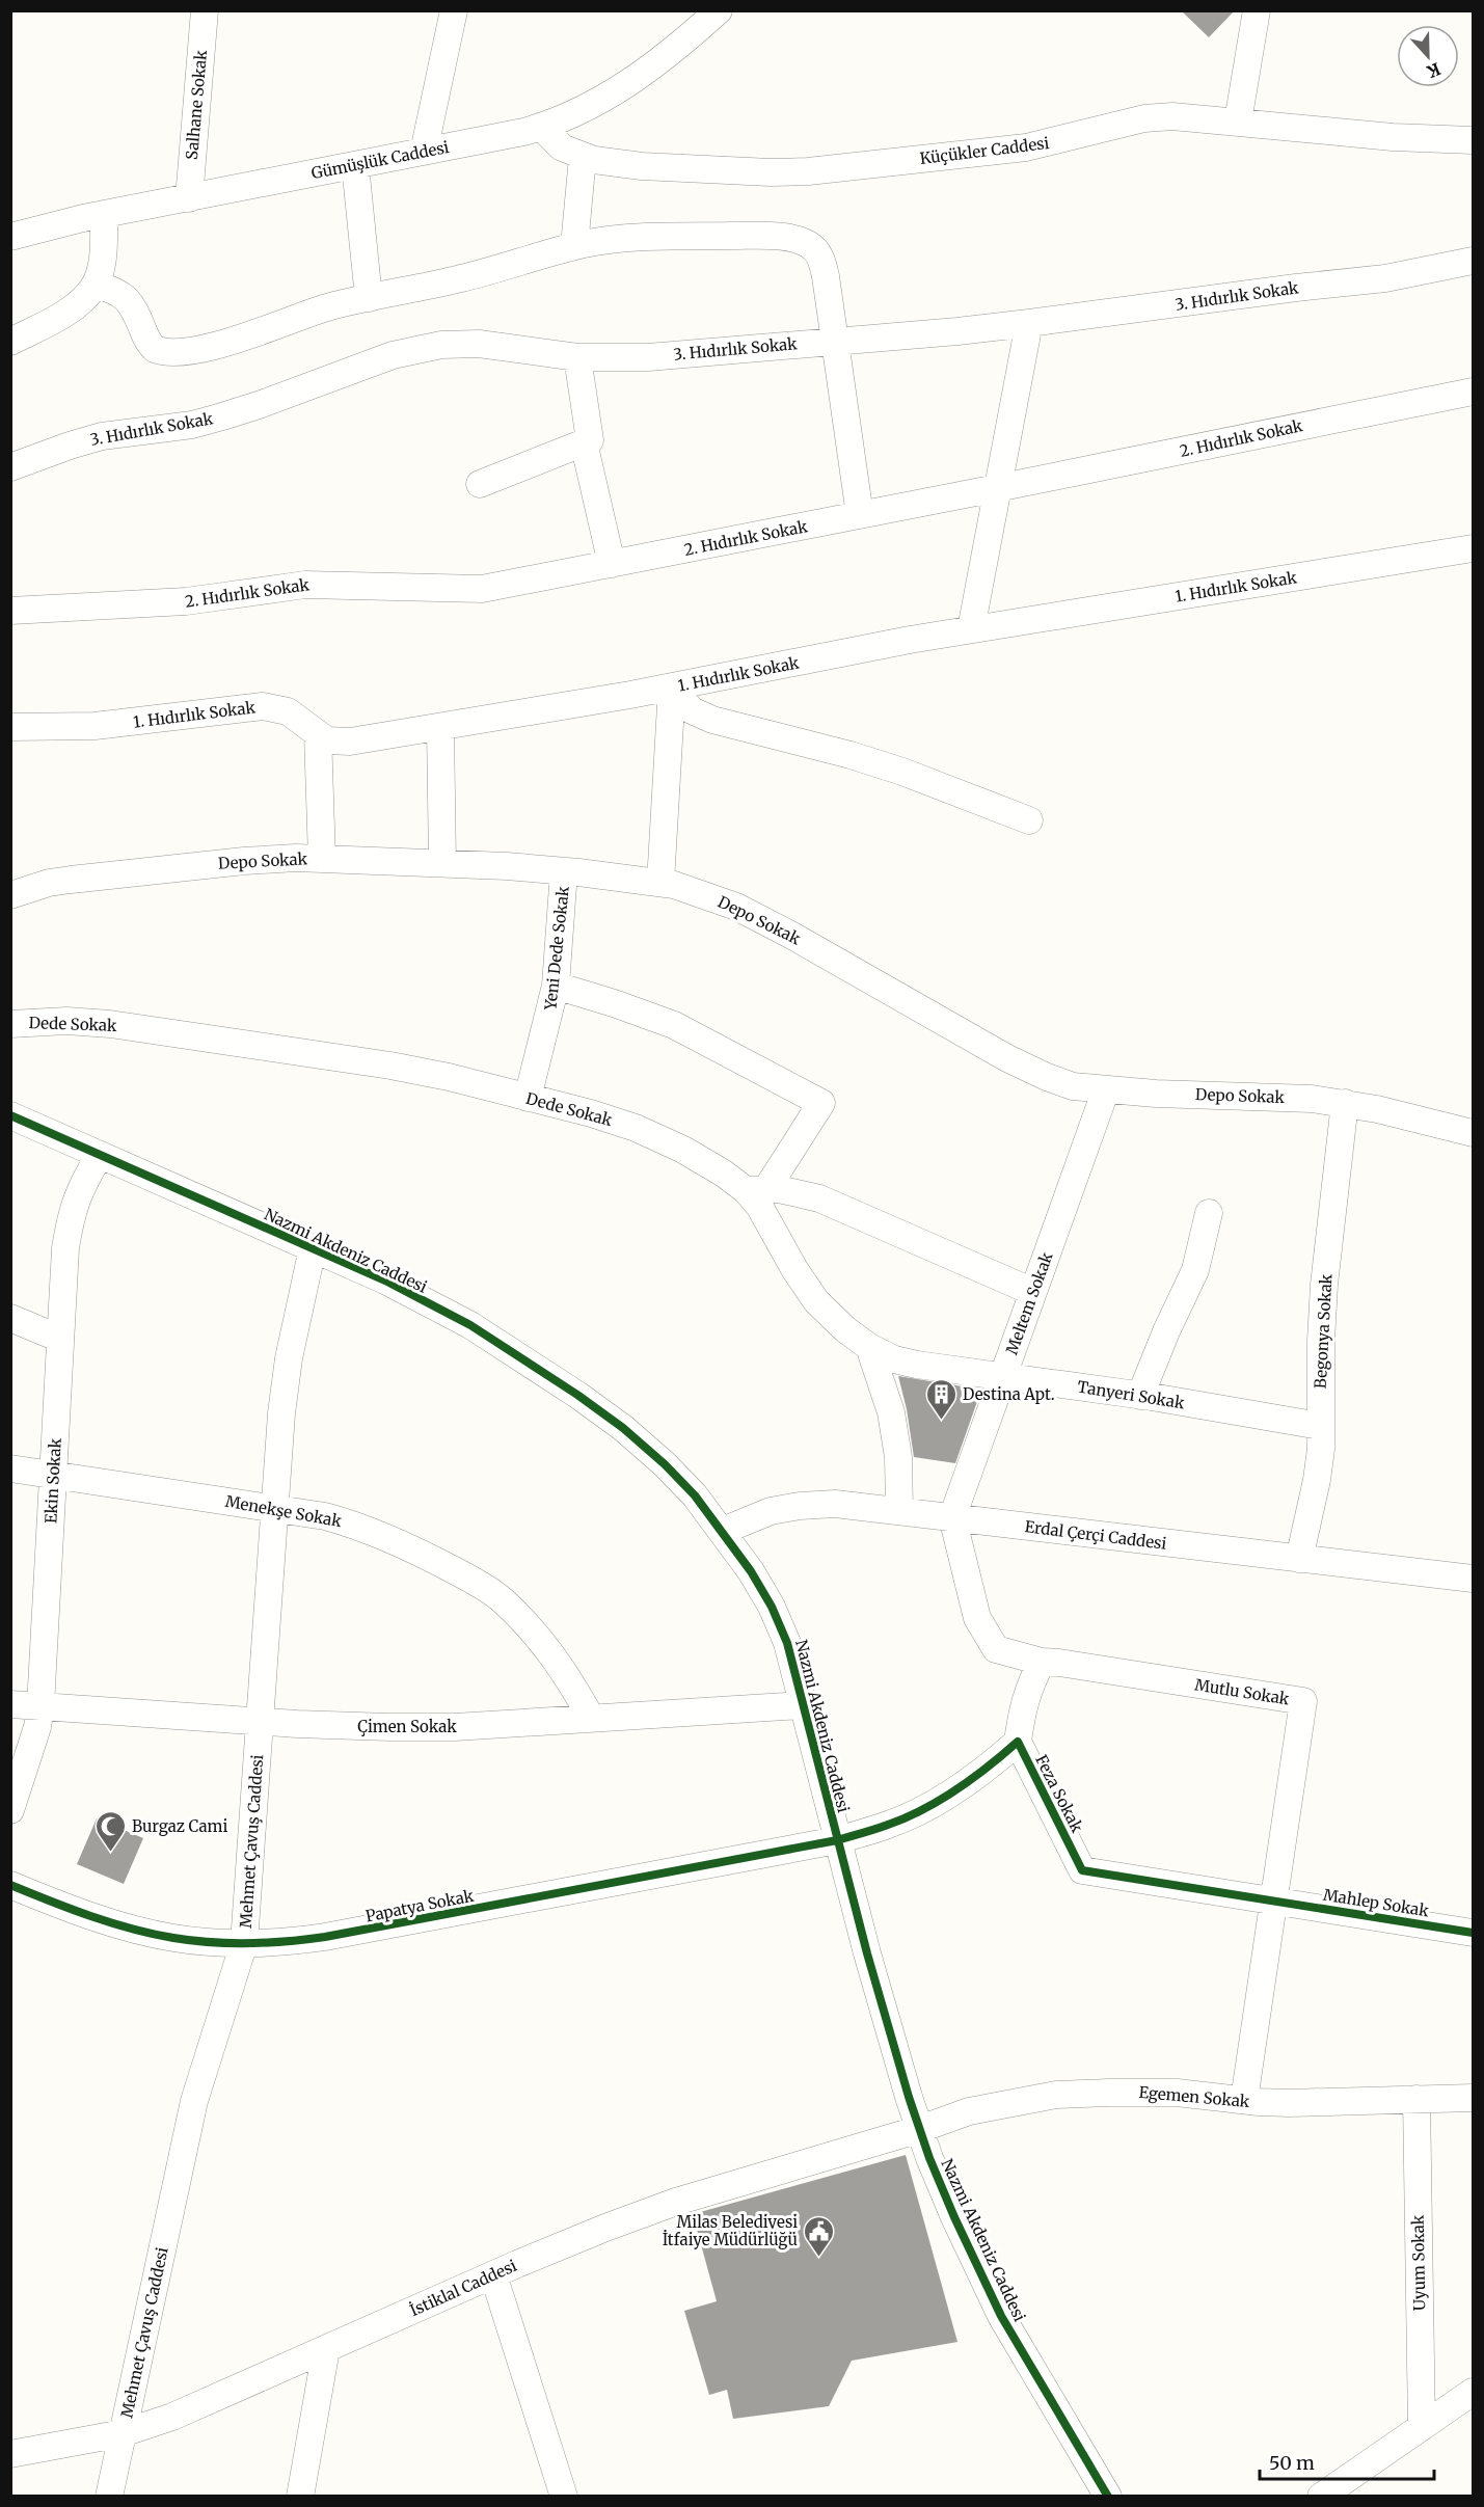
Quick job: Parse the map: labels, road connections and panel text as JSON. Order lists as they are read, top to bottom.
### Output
{
  "streets": {
    "street": [
      "Salhane Sokak",
      "Küçükler Caddesi",
      "Gümüşlük Caddesi",
      "3. Hıdırlık Sokak",
      "2. Hıdırlık Sokak",
      "1. Hıdırlık Sokak",
      "Depo Sokak",
      "Yeni Dede Sokak",
      "Dede Sokak",
      "Nazmi Akdeniz Caddesi",
      "Meltem Sokak",
      "Begonya Sokak",
      "Tanyeri Sokak",
      "Ekin Sokak",
      "Menekşe Sokak",
      "Erdal Çerçi Caddesi",
      "Mutlu Sokak",
      "Çimen Sokak",
      "Feza Sokak",
      "Mehmet Çavuş Caddesi",
      "Mahlep Sokak",
      "Papatya Sokak",
      "Egemen Sokak",
      "Uyum Sokak",
      "İstiklal Caddesi"
    ]
  },
  "crossings": [
    ["Salhane Sokak", "Gümüşlük Caddesi"],
    ["Küçükler Caddesi", "Gümüşlük Caddesi"],
    ["Depo Sokak", "Yeni Dede Sokak"],
    ["Depo Sokak", "Meltem Sokak"],
    ["Depo Sokak", "Begonya Sokak"],
    ["Yeni Dede Sokak", "Dede Sokak"],
    ["Dede Sokak", "Tanyeri Sokak"],
    ["Nazmi Akdeniz Caddesi", "Ekin Sokak"],
    ["Nazmi Akdeniz Caddesi", "Erdal Çerçi Caddesi"],
    ["Nazmi Akdeniz Caddesi", "Çimen Sokak"],
    ["Nazmi Akdeniz Caddesi", "Feza Sokak"],
    ["Nazmi Akdeniz Caddesi", "Mehmet Çavuş Caddesi"],
    ["Nazmi Akdeniz Caddesi", "Papatya Sokak"],
    ["Nazmi Akdeniz Caddesi", "Egemen Sokak"],
    ["Nazmi Akdeniz Caddesi", "İstiklal Caddesi"],
    ["Meltem Sokak", "Tanyeri Sokak"],
    ["Meltem Sokak", "Erdal Çerçi Caddesi"],
    ["Meltem Sokak", "Mutlu Sokak"],
    ["Begonya Sokak", "Tanyeri Sokak"],
    ["Begonya Sokak", "Erdal Çerçi Caddesi"],
    ["Ekin Sokak", "Menekşe Sokak"],
    ["Ekin Sokak", "Çimen Sokak"],
    ["Menekşe Sokak", "Çimen Sokak"],
    ["Menekşe Sokak", "Mehmet Çavuş Caddesi"],
    ["Erdal Çerçi Caddesi", "Mutlu Sokak"],
    ["Mutlu Sokak", "Feza Sokak"],
    ["Mutlu Sokak", "Mahlep Sokak"],
    ["Mutlu Sokak", "Egemen Sokak"],
    ["Çimen Sokak", "Mehmet Çavuş Caddesi"],
    ["Feza Sokak", "Mahlep Sokak"],
    ["Feza Sokak", "Papatya Sokak"],
    ["Mehmet Çavuş Caddesi", "Papatya Sokak"],
    ["Mehmet Çavuş Caddesi", "İstiklal Caddesi"],
    ["Egemen Sokak", "Uyum Sokak"],
    ["Egemen Sokak", "İstiklal Caddesi"]
  ],
  "places": {
    "building": ["Destina Apt."],
    "mosque": ["Burgaz Cami"],
    "public building": ["Milas Belediyesi İtfaiye Müdürlüğü"]
  },
  "scale_bar": "50 m",
  "north": "bottom"
}
